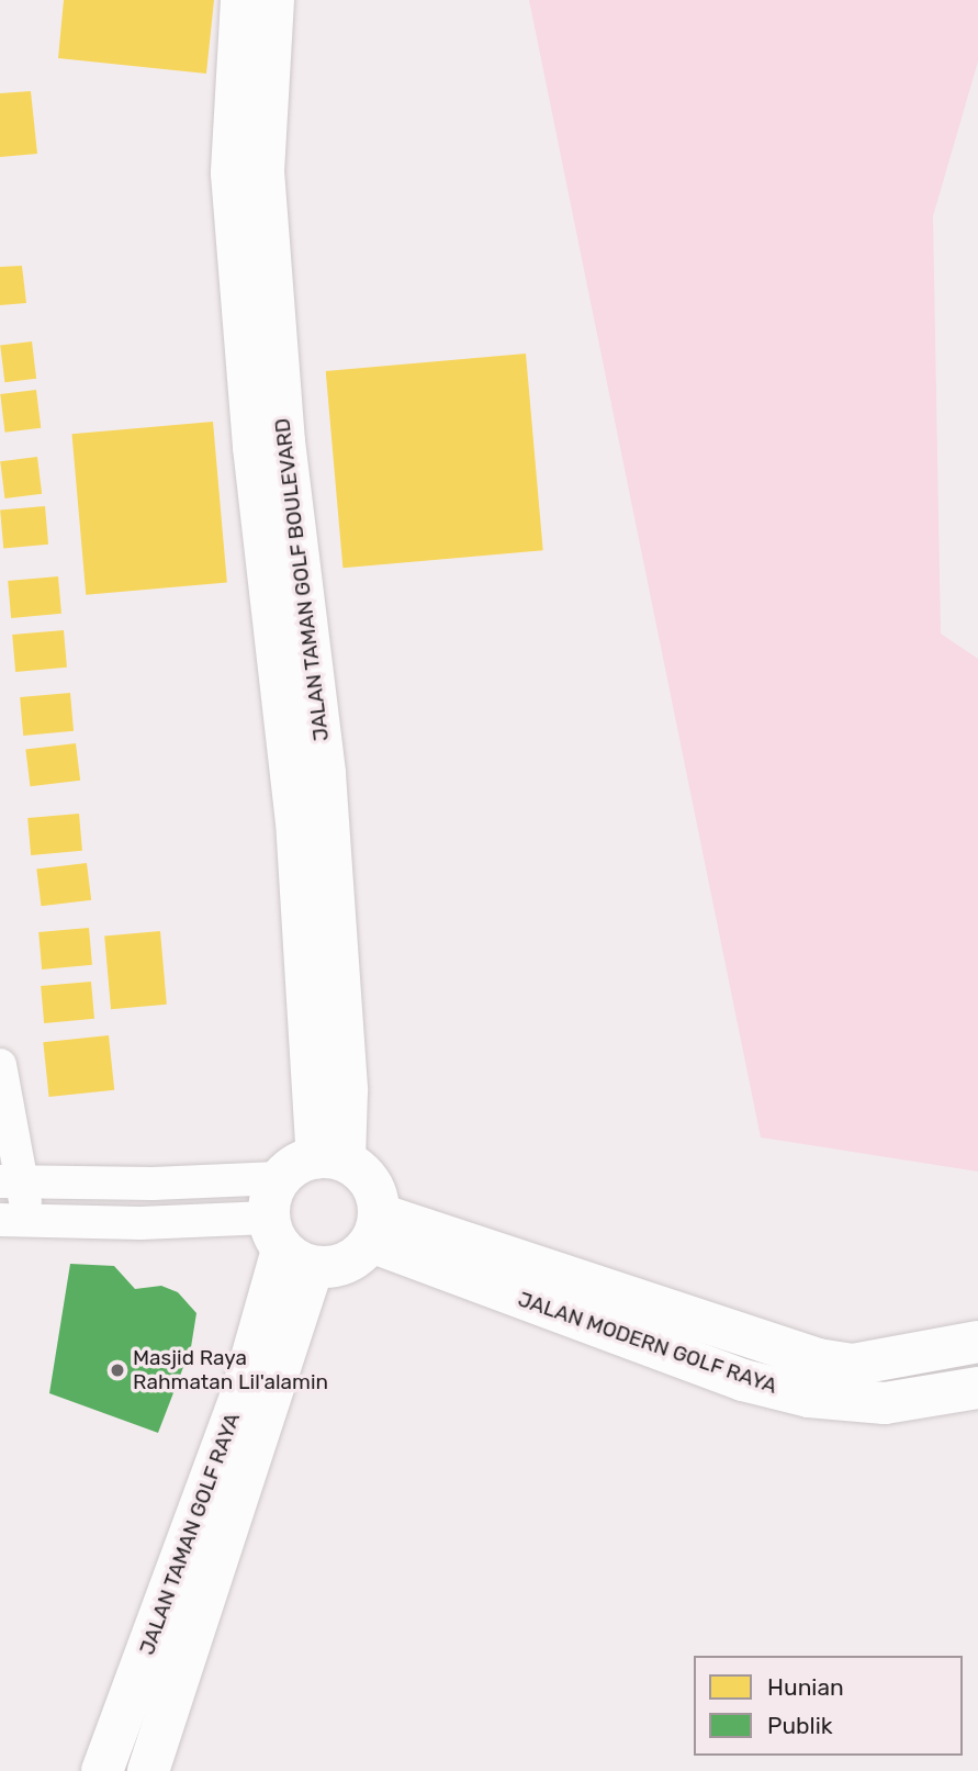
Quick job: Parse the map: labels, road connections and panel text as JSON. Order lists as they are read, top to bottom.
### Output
{
  "streets": {
    "street": ["JALAN TAMAN GOLF BOULEVARD", "JALAN MODERN GOLF RAYA", "JALAN TAMAN GOLF RAYA"]
  },
  "crossings": [
    ["JALAN TAMAN GOLF BOULEVARD", "JALAN MODERN GOLF RAYA"],
    ["JALAN TAMAN GOLF BOULEVARD", "JALAN TAMAN GOLF RAYA"],
    ["JALAN MODERN GOLF RAYA", "JALAN TAMAN GOLF RAYA"]
  ],
  "places": ["Masjid Raya Rahmatan Lil'alamin"],
  "legend": ["Hunian", "Publik"]
}
